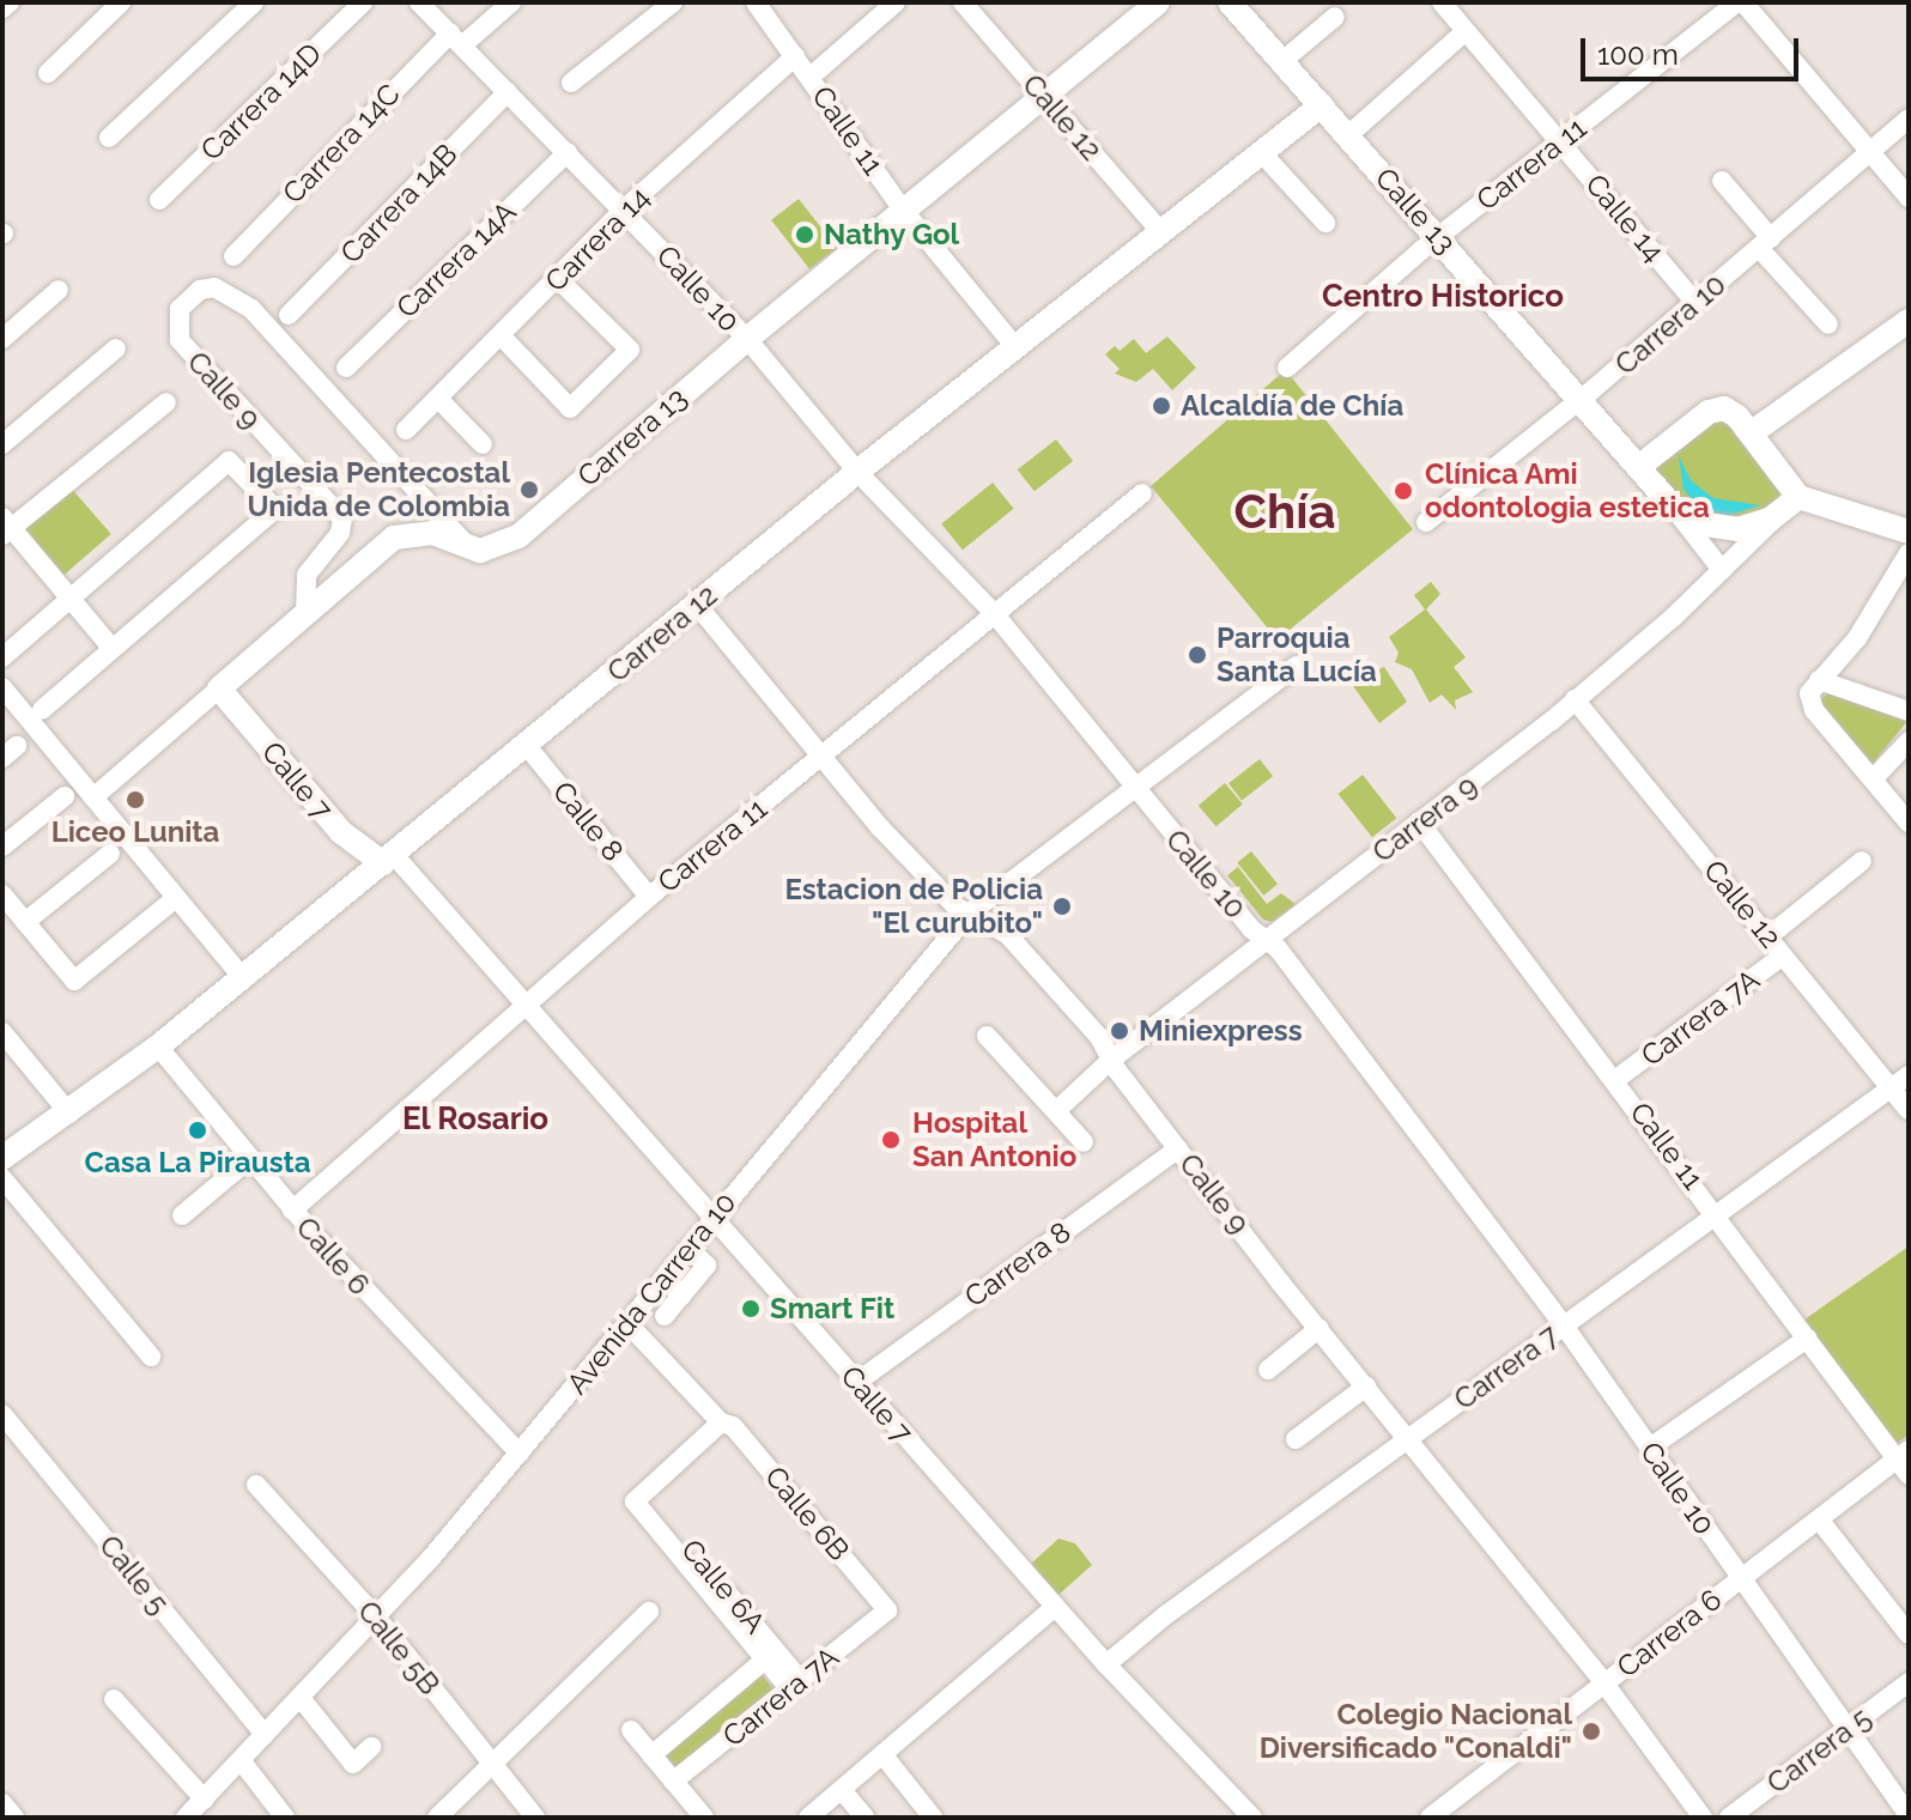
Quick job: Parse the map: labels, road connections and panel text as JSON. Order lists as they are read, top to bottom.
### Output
{
  "streets": {
    "main road": [
      "Calle 13",
      "Carrera 13",
      "Carrera 12",
      "Calle 7"
    ],
    "street": [
      "Carrera 14D",
      "Calle 12",
      "Calle 11",
      "Carrera 14C",
      "Carrera 11",
      "Carrera 14B",
      "Calle 14",
      "Carrera 14",
      "Carrera 14A",
      "Calle 10",
      "Carrera 10",
      "Calle 9",
      "Carrera 9",
      "Calle 8",
      "Carrera 7A",
      "Calle 6",
      "Carrera 8",
      "Avenida Carrera 10",
      "Carrera 7",
      "Calle 6B",
      "Calle 5",
      "Calle 6A",
      "Carrera 6",
      "Calle 5B",
      "Carrera 5"
    ]
  },
  "crossings": [
    ["Calle 12", "Carrera 13"],
    ["Calle 12", "Carrera 12"],
    ["Calle 12", "Carrera 9"],
    ["Calle 12", "Carrera 7A"],
    ["Calle 12", "Carrera 7"],
    ["Calle 11", "Carrera 14"],
    ["Calle 11", "Carrera 13"],
    ["Calle 11", "Carrera 12"],
    ["Calle 11", "Carrera 9"],
    ["Calle 11", "Carrera 7A"],
    ["Calle 11", "Carrera 7"],
    ["Calle 11", "Carrera 6"],
    ["Carrera 14C", "Calle 10"],
    ["Carrera 11", "Calle 13"],
    ["Carrera 11", "Calle 14"],
    ["Carrera 11", "Calle 10"],
    ["Carrera 11", "Calle 9"],
    ["Carrera 11", "Calle 7"],
    ["Carrera 11", "Calle 8"],
    ["Carrera 11", "Calle 6"],
    ["Carrera 14B", "Calle 10"],
    ["Calle 13", "Carrera 10"],
    ["Calle 13", "Carrera 12"],
    ["Calle 13", "Carrera 9"],
    ["Calle 14", "Carrera 10"],
    ["Carrera 14", "Calle 10"],
    ["Carrera 14A", "Calle 10"],
    ["Calle 10", "Carrera 13"],
    ["Calle 10", "Carrera 12"],
    ["Calle 10", "Carrera 9"],
    ["Calle 10", "Avenida Carrera 10"],
    ["Calle 10", "Carrera 7"],
    ["Calle 10", "Carrera 6"],
    ["Calle 10", "Carrera 5"],
    ["Calle 9", "Carrera 13"],
    ["Calle 9", "Carrera 12"],
    ["Calle 9", "Carrera 9"],
    ["Calle 9", "Carrera 8"],
    ["Calle 9", "Avenida Carrera 10"],
    ["Calle 9", "Carrera 7"],
    ["Calle 9", "Carrera 6"],
    ["Carrera 12", "Calle 7"],
    ["Carrera 12", "Calle 8"],
    ["Carrera 12", "Calle 6"],
    ["Calle 7", "Carrera 8"],
    ["Calle 7", "Avenida Carrera 10"],
    ["Calle 7", "Carrera 7"],
    ["Carrera 7A", "Calle 6B"],
    ["Carrera 7A", "Calle 6A"],
    ["Calle 6", "Avenida Carrera 10"],
    ["Avenida Carrera 10", "Calle 6B"],
    ["Avenida Carrera 10", "Calle 5"],
    ["Avenida Carrera 10", "Calle 5B"]
  ],
  "districts": ["Centro Historico", "Chía", "El Rosario"],
  "places": [
    "Nathy Gol",
    "Alcaldía de Chía",
    "Iglesia Pentecostal Unida de Colombia",
    "Clínica Ami odontologia estetica",
    "Parroquia Santa Lucía",
    "Liceo Lunita",
    "Estacion de Policia \"El curubito\"",
    "Miniexpress",
    "Casa La Pirausta",
    "Hospital San Antonio",
    "Smart Fit",
    "Colegio Nacional Diversificado \"Conaldi\""
  ],
  "scale_bar": "100 m"
}
